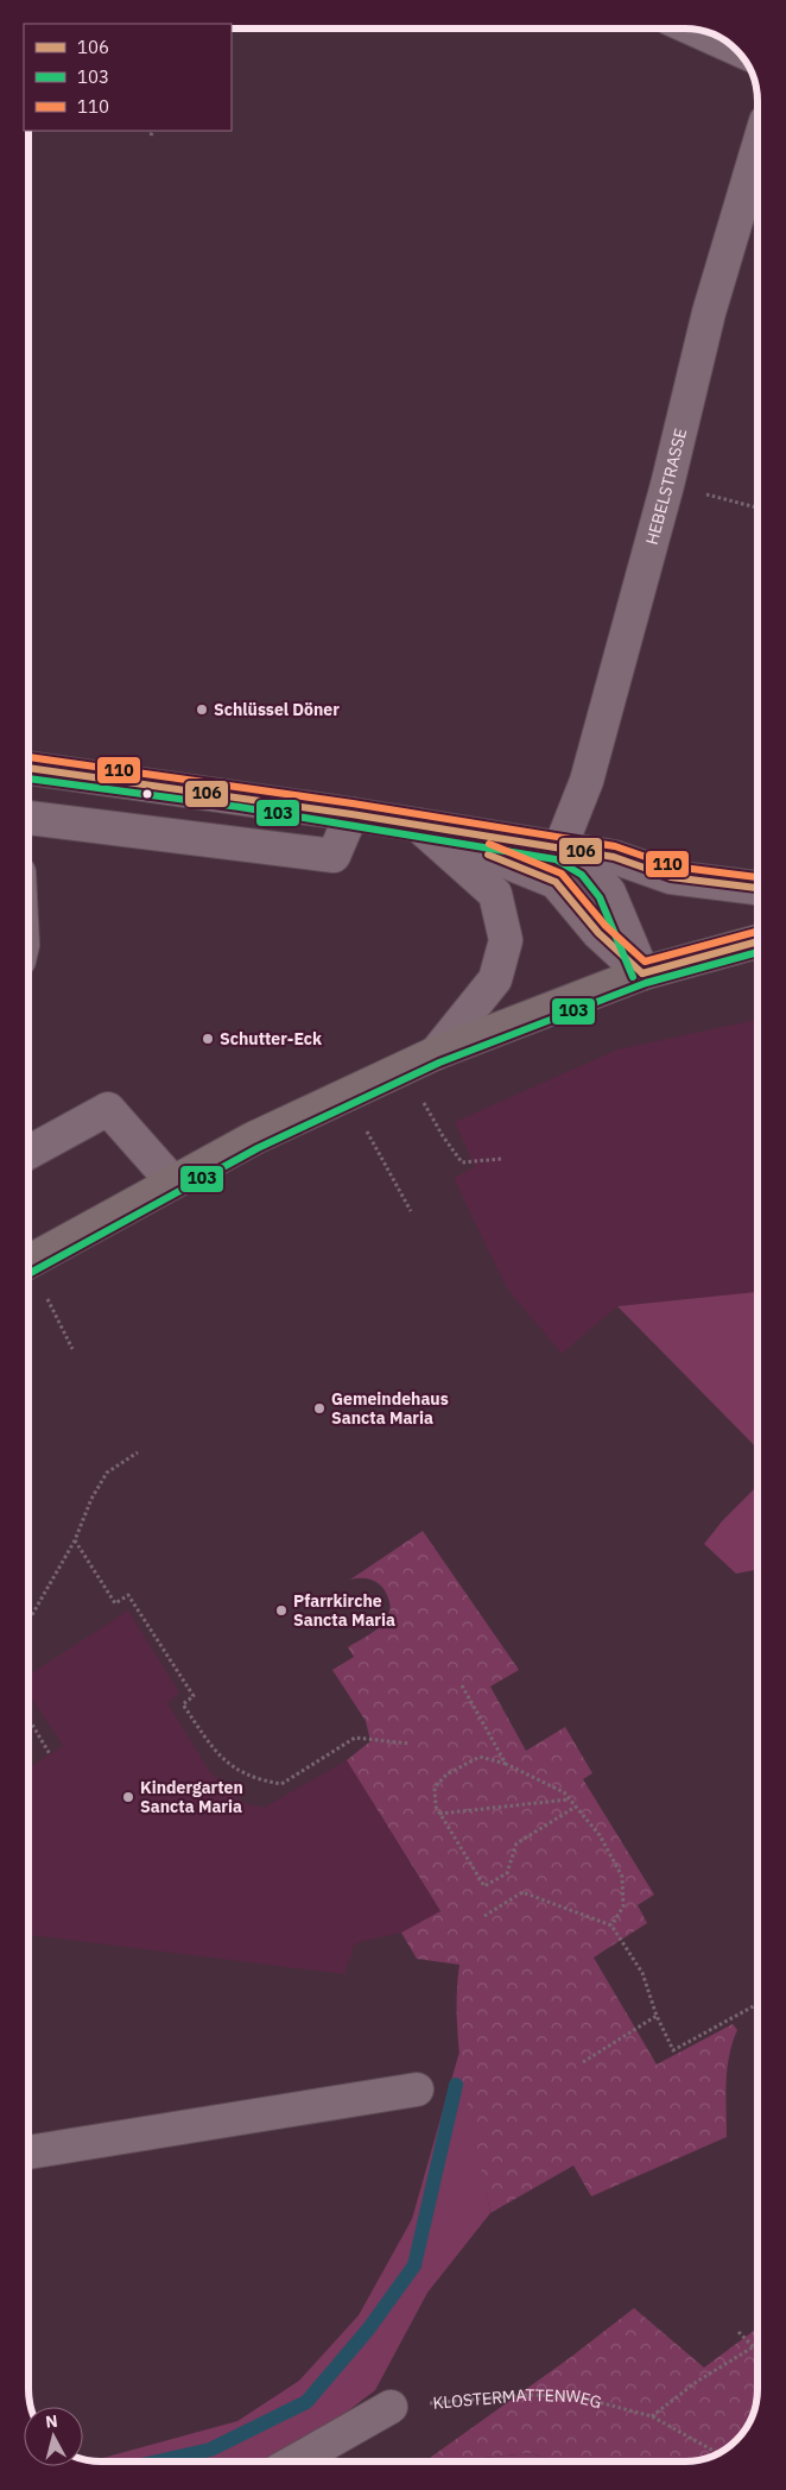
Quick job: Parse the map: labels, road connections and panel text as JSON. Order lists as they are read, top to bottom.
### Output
{
  "streets": {
    "street": ["HEBELSTRASSE"],
    "path": ["KLOSTERMATTENWEG"]
  },
  "places": [
    "Schlüssel Döner",
    "Schutter-Eck",
    "Gemeindehaus Sancta Maria",
    "Pfarrkirche Sancta Maria",
    "Kindergarten Sancta Maria"
  ],
  "lines": ["transit line 110", "transit line 106", "transit line 103"],
  "legend": ["106", "103", "110"],
  "north": "top"
}
